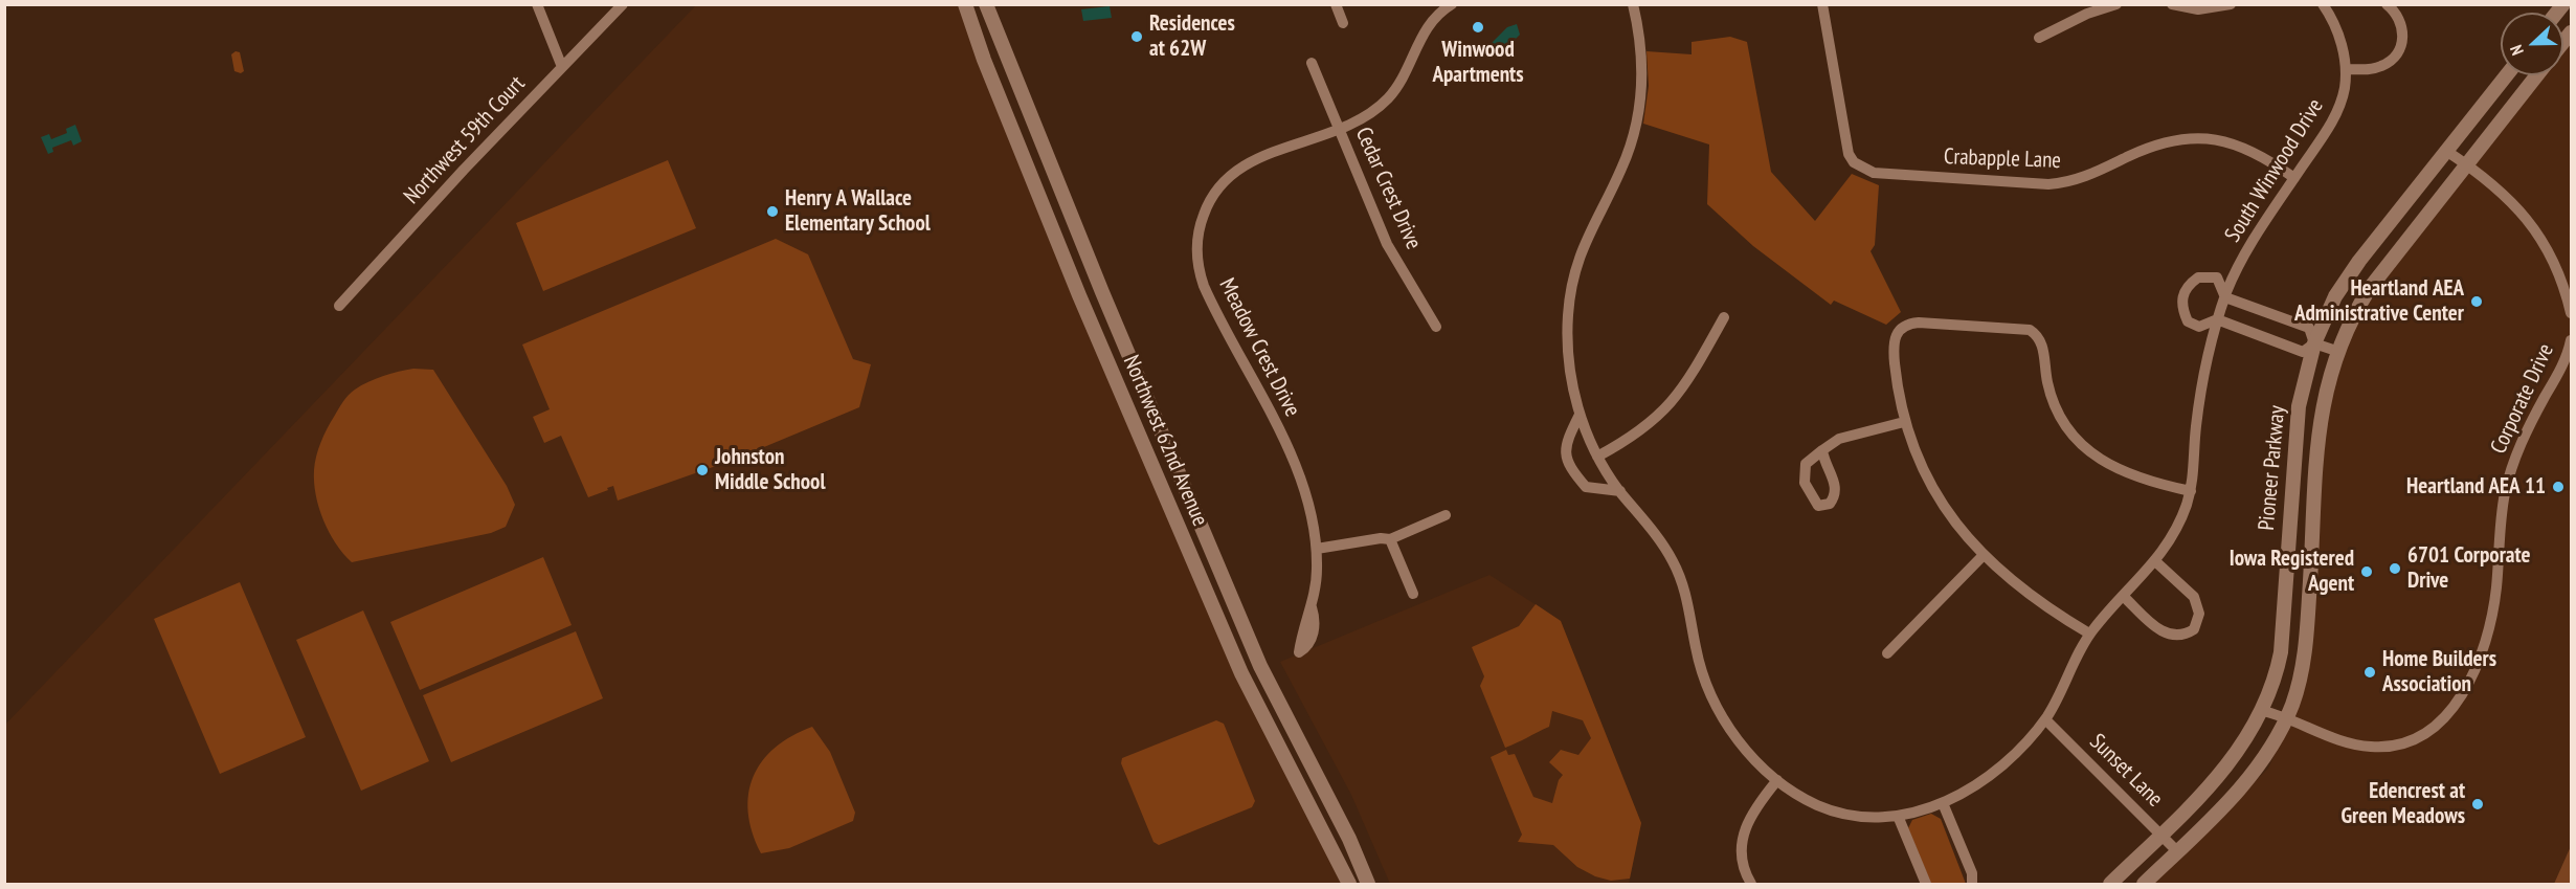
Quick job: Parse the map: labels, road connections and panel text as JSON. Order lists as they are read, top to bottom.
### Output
{
  "streets": {
    "street": [
      "Northwest 59th Court",
      "Crabapple Lane",
      "South Winwood Drive",
      "Cedar Crest Drive",
      "Meadow Crest Drive",
      "Corporate Drive",
      "Northwest 62nd Avenue",
      "Pioneer Parkway",
      "Sunset Lane"
    ]
  },
  "crossings": [
    ["Crabapple Lane", "South Winwood Drive"],
    ["Cedar Crest Drive", "Meadow Crest Drive"],
    ["Corporate Drive", "Pioneer Parkway"],
    ["Pioneer Parkway", "Sunset Lane"]
  ],
  "places": [
    "Winwood Apartments",
    "Residences at 62W",
    "Henry A Wallace Elementary School",
    "Heartland AEA Administrative Center",
    "Johnston Middle School",
    "Heartland AEA 11",
    "6701 Corporate Drive",
    "Iowa Registered Agent",
    "Home Builders Association",
    "Edencrest at Green Meadows"
  ],
  "north": "left"
}
